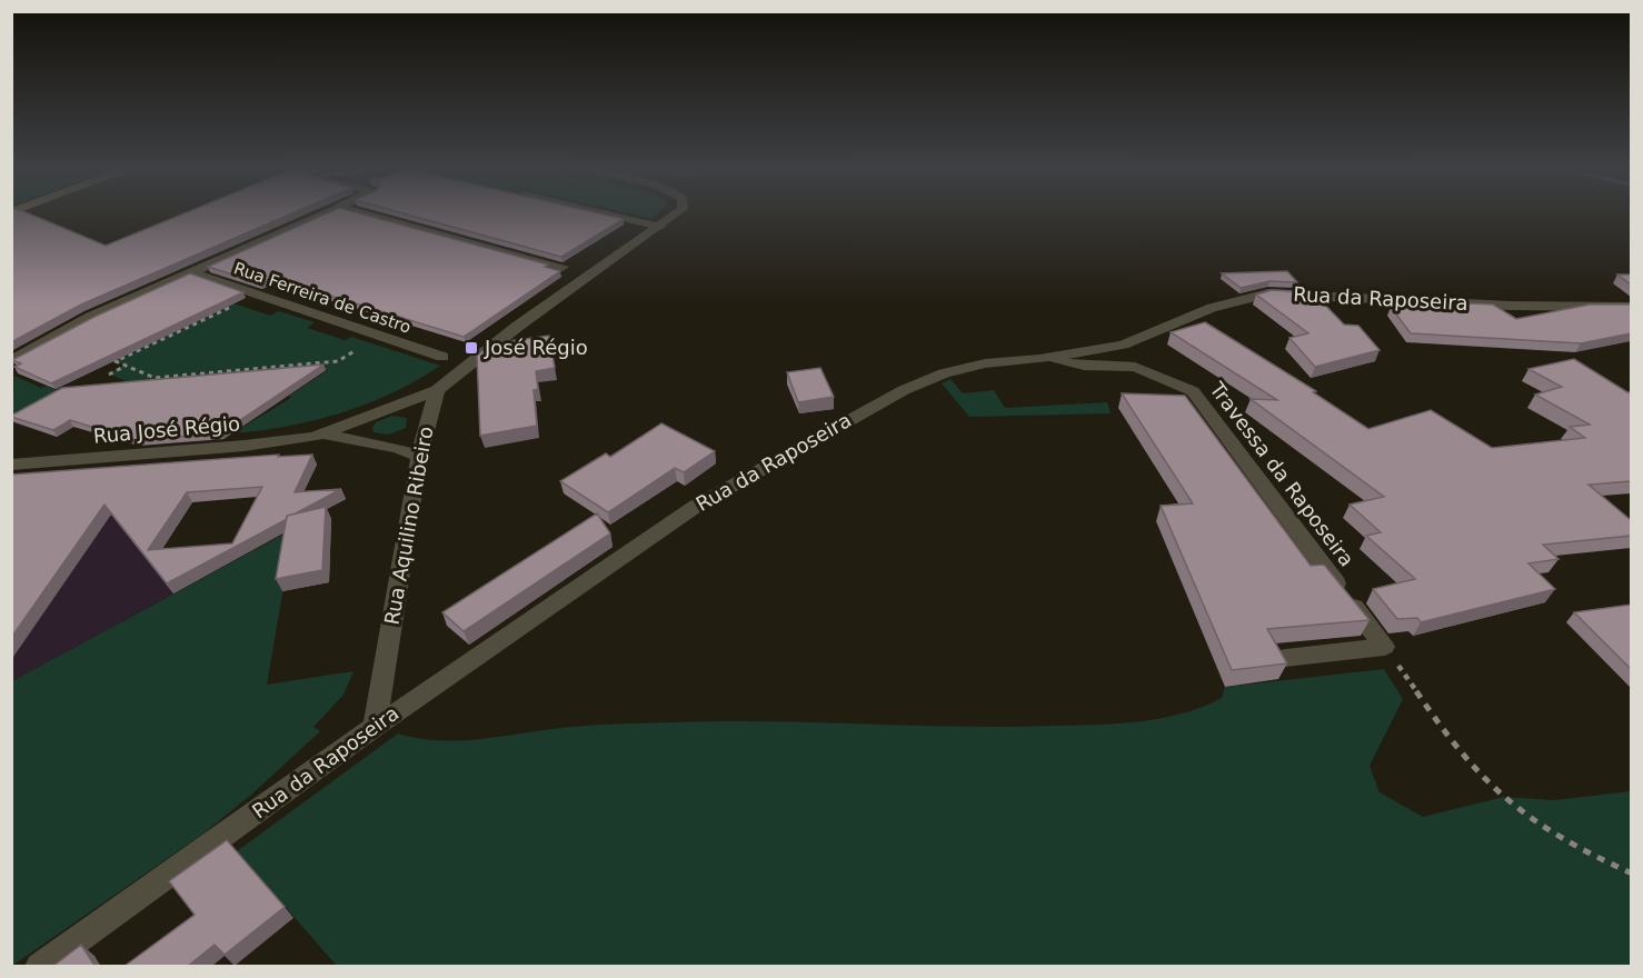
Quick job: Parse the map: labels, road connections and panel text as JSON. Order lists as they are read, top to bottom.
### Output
{
  "streets": {
    "street": [
      "Rua Ferreira de Castro",
      "Rua da Raposeira",
      "Rua José Régio",
      "Travessa da Raposeira",
      "Rua Aquilino Ribeiro"
    ]
  },
  "crossings": [
    ["Rua da Raposeira", "Travessa da Raposeira"],
    ["Rua da Raposeira", "Rua Aquilino Ribeiro"],
    ["Rua José Régio", "Rua Aquilino Ribeiro"]
  ],
  "places": {
    "transit": ["José Régio"]
  }
}
